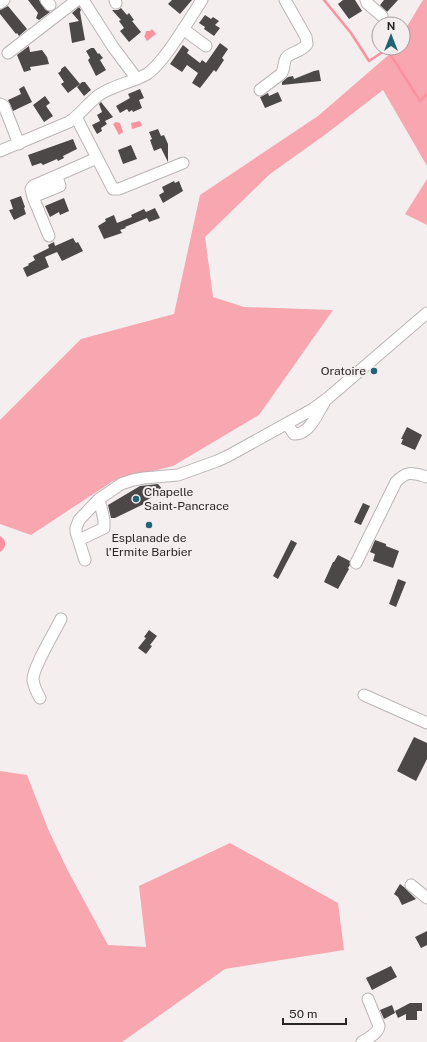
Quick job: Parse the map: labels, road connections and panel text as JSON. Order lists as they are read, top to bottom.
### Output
{
  "places": ["Oratoire", "Chapelle Saint-Pancrace", "Esplanade de l'Ermite Barbier"],
  "scale_bar": "50 m",
  "north": "top"
}
